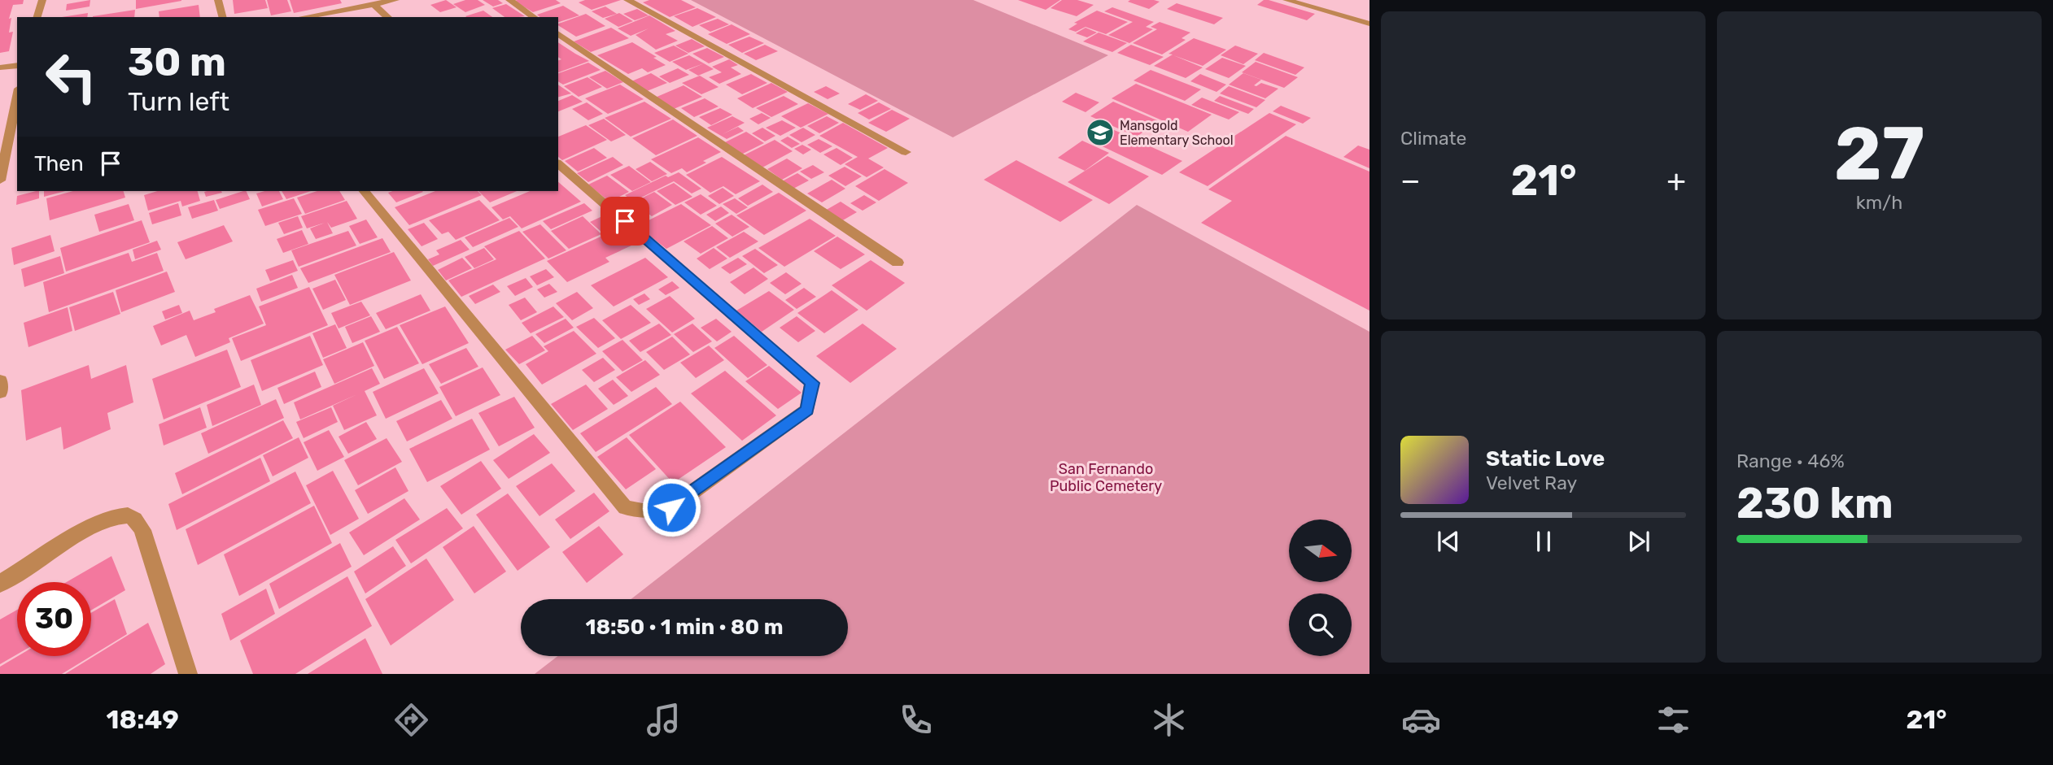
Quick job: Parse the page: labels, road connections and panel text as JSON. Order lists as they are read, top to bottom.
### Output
{
  "parks": ["San Fernando Public Cemetery"],
  "places": {
    "school or university": ["Mansgold Elementary School"]
  },
  "north": "right",
  "page": {
    "tile": [
      "Climate",
      ["27", "km/h"],
      ["Range · 46%", "230 km"]
    ],
    "turn": ["30 m", "Turn left"],
    "then": "Then",
    "heat": ["−", "21°", "+"],
    "song": ["Static Love", "Velvet Ray"],
    "limit": "30",
    "trip": "18:50 · 1 min · 80 m",
    "tabs": ["18:49", "21°"]
  }
}
